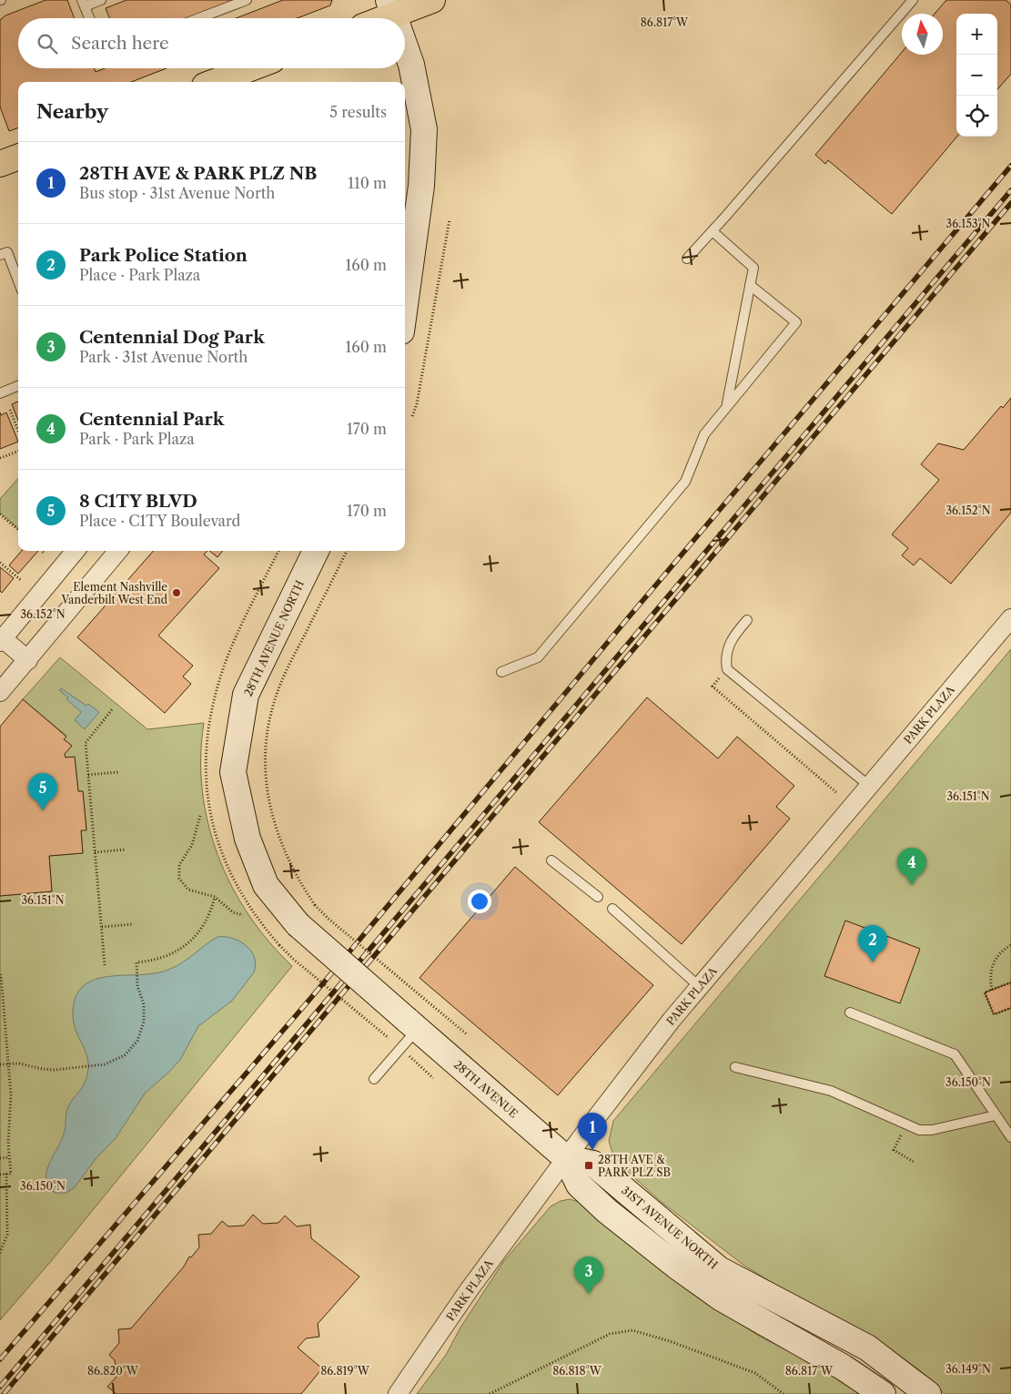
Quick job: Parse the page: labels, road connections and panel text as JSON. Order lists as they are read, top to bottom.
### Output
{
  "streets": {
    "main road": ["28TH AVENUE NORTH", "28TH AVENUE", "31ST AVENUE NORTH"],
    "street": ["PARK PLAZA"]
  },
  "crossings": [
    ["28TH AVENUE NORTH", "28TH AVENUE"],
    ["PARK PLAZA", "28TH AVENUE"],
    ["PARK PLAZA", "31ST AVENUE NORTH"],
    ["28TH AVENUE", "31ST AVENUE NORTH"]
  ],
  "places": {
    "other": ["Element Nashville Vanderbilt West End"],
    "transit": ["28TH AVE & PARK PLZ SB"]
  },
  "north": "top",
  "page": {
    "map_buttons": ["+", "−"],
    "search": "Search here",
    "heading": ["Nearby", "5 results"],
    "list": [
      {
        "mark": "1",
        "name": "28TH AVE & PARK PLZ NB",
        "note": "Bus stop · 31st Avenue North",
        "value": "110 m"
      },
      {
        "mark": "2",
        "name": "Park Police Station",
        "note": "Place · Park Plaza",
        "value": "160 m"
      },
      {
        "mark": "3",
        "name": "Centennial Dog Park",
        "note": "Park · 31st Avenue North",
        "value": "160 m"
      },
      {
        "mark": "4",
        "name": "Centennial Park",
        "note": "Park · Park Plaza",
        "value": "170 m"
      },
      {
        "mark": "5",
        "name": "8 C1TY BLVD",
        "note": "Place · C1TY Boulevard",
        "value": "170 m"
      }
    ],
    "pins": [
      "5",
      "4",
      "2",
      "1",
      "3"
    ]
  },
  "coordinates": [
    "86.817°W",
    "36.153°N",
    "36.152°N",
    "36.151°N",
    "36.150°N",
    "36.149°N",
    "86.820°W",
    "86.819°W",
    "86.818°W"
  ]
}
